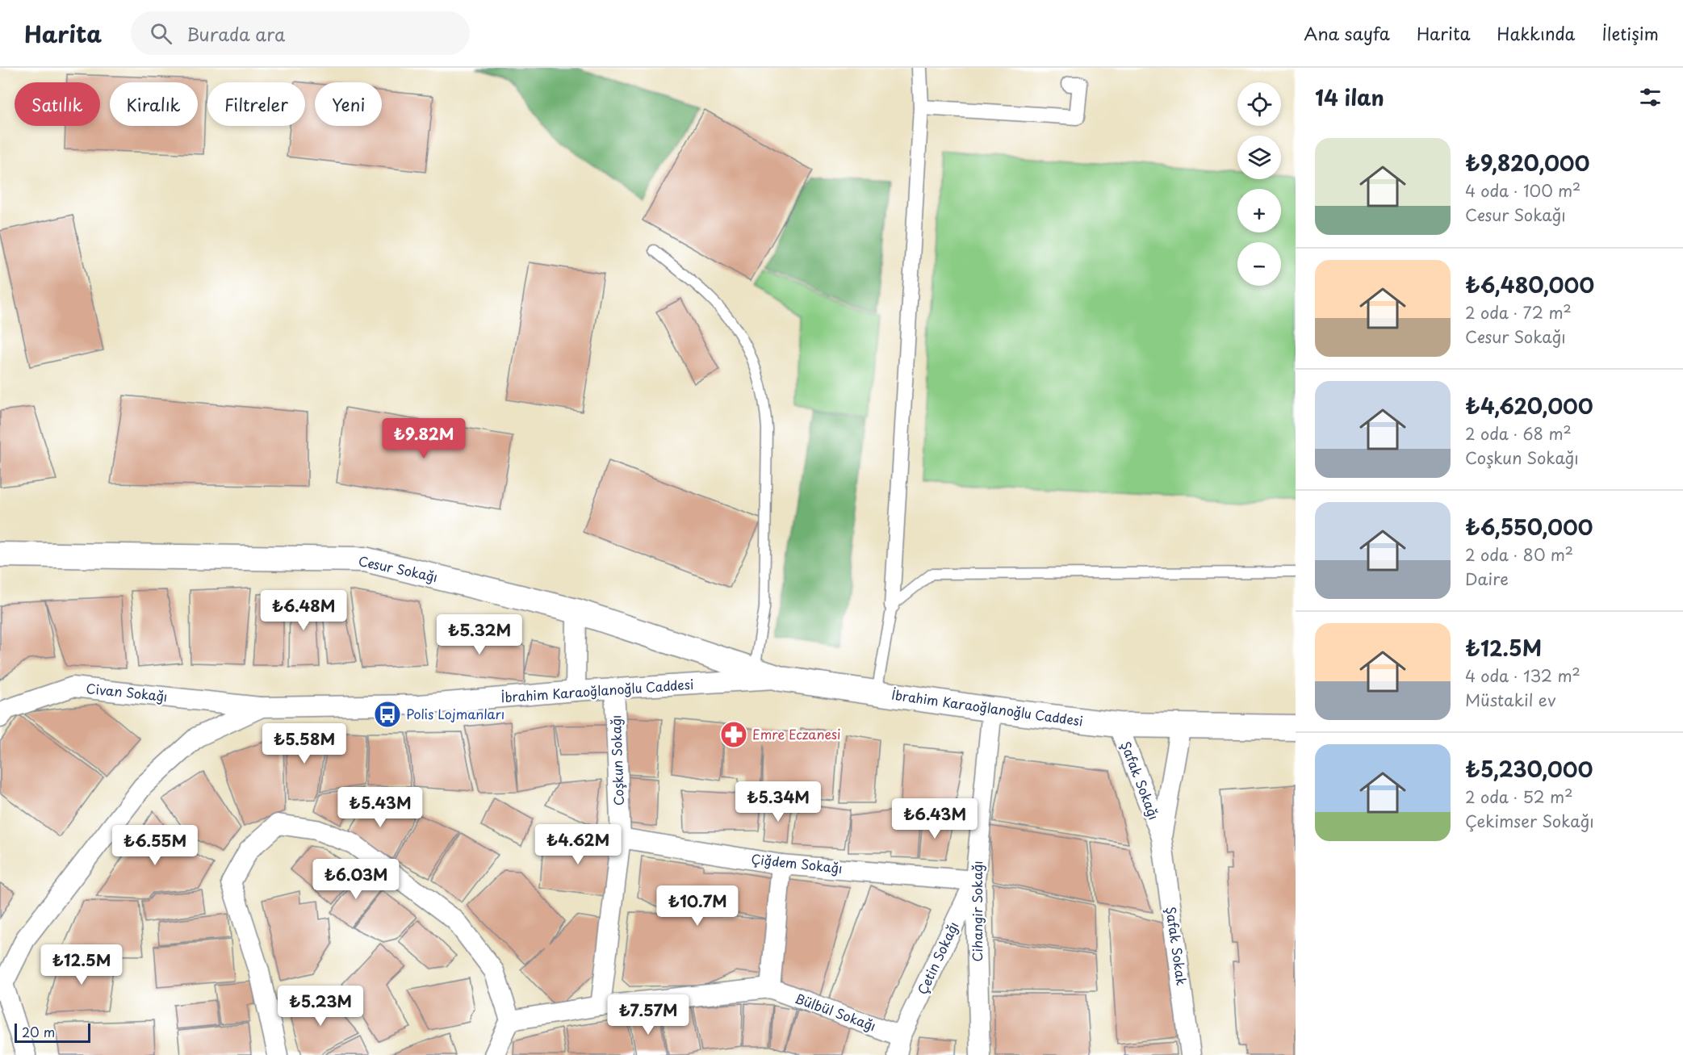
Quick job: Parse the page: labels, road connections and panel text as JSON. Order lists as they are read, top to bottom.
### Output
{
  "streets": {
    "street": [
      "Cesur Sokağı",
      "İbrahim Karaoğlanoğlu Caddesi",
      "Civan Sokağı",
      "Coşkun Sokağı",
      "Şafak Sokağı",
      "Çiğdem Sokağı",
      "Cihangir Sokağı",
      "Şafak Sokak",
      "Çetin Sokağı",
      "Bülbül Sokağı"
    ]
  },
  "crossings": [
    ["Cesur Sokağı", "İbrahim Karaoğlanoğlu Caddesi"],
    ["İbrahim Karaoğlanoğlu Caddesi", "Civan Sokağı"],
    ["İbrahim Karaoğlanoğlu Caddesi", "Coşkun Sokağı"],
    ["İbrahim Karaoğlanoğlu Caddesi", "Şafak Sokağı"],
    ["İbrahim Karaoğlanoğlu Caddesi", "Cihangir Sokağı"],
    ["Coşkun Sokağı", "Çiğdem Sokağı"],
    ["Coşkun Sokağı", "Bülbül Sokağı"],
    ["Şafak Sokağı", "Şafak Sokak"],
    ["Çiğdem Sokağı", "Cihangir Sokağı"],
    ["Çiğdem Sokağı", "Çetin Sokağı"],
    ["Cihangir Sokağı", "Çetin Sokağı"],
    ["Çetin Sokağı", "Bülbül Sokağı"]
  ],
  "places": {
    "bus stop": ["Polis Lojmanları"],
    "pharmacy": ["Emre Eczanesi"]
  },
  "scale_bar": "20 m",
  "page": {
    "header": "Harita",
    "search": "Burada ara",
    "nav": [
      "Ana sayfa",
      "Harita",
      "Hakkında",
      "İletişim"
    ],
    "heading": "14 ilan",
    "map_buttons": ["+", "−"],
    "chip": [
      "Satılık",
      "Kiralık",
      "Filtreler",
      "Yeni"
    ],
    "list": [
      {
        "name": "₺9,820,000",
        "note": "4 oda · 100 m² · Cesur Sokağı"
      },
      {
        "name": "₺6,480,000",
        "note": "2 oda · 72 m² · Cesur Sokağı"
      },
      {
        "name": "₺4,620,000",
        "note": "2 oda · 68 m² · Coşkun Sokağı"
      },
      {
        "name": "₺6,550,000",
        "note": "2 oda · 80 m² · Daire"
      },
      {
        "name": "₺12.5M",
        "note": "4 oda · 132 m² · Müstakil ev"
      },
      {
        "name": "₺5,230,000",
        "note": "2 oda · 52 m² · Çekimser Sokağı"
      }
    ],
    "price": [
      "₺9.82M",
      "₺6.48M",
      "₺5.32M",
      "₺5.58M",
      "₺5.34M",
      "₺5.43M",
      "₺6.43M",
      "₺4.62M",
      "₺6.55M",
      "₺6.03M",
      "₺10.7M",
      "₺12.5M",
      "₺5.23M",
      "₺7.57M"
    ],
    "scale": "20 m"
  }
}
